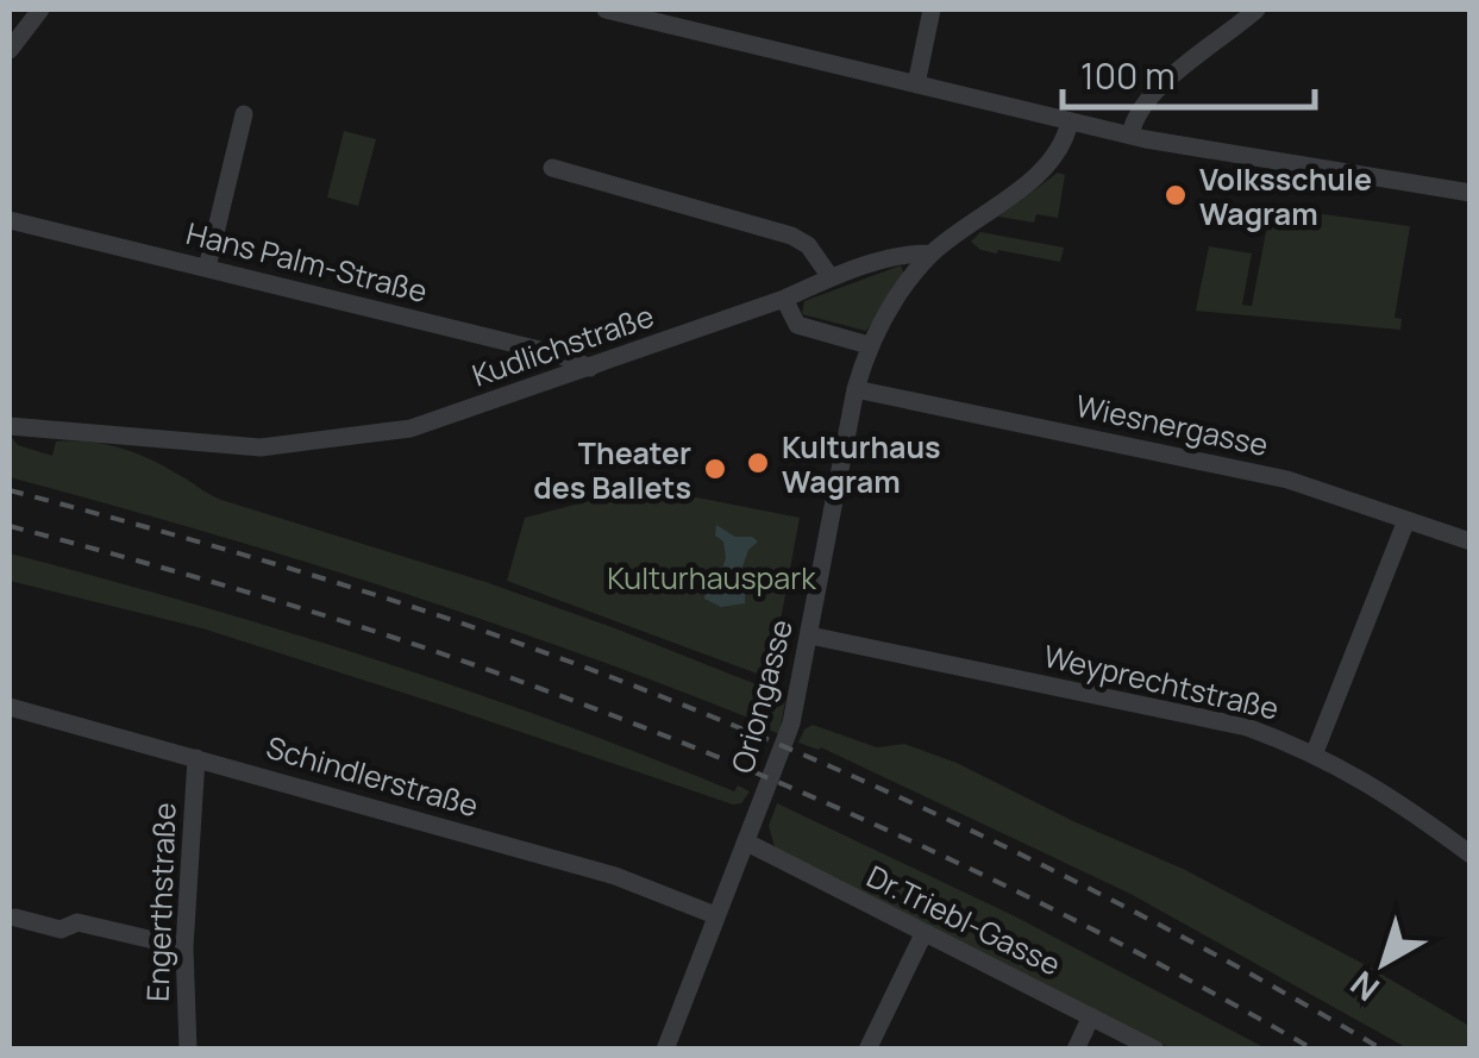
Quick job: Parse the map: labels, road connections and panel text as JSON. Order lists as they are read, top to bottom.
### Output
{
  "streets": {
    "street": [
      "Hans Palm-Straße",
      "Kudlichstraße",
      "Wiesnergasse",
      "Weyprechtstraße",
      "Oriongasse",
      "Schindlerstraße",
      "Engerthstraße",
      "Dr.Triebl-Gasse"
    ]
  },
  "crossings": [
    ["Hans Palm-Straße", "Kudlichstraße"],
    ["Kudlichstraße", "Oriongasse"],
    ["Wiesnergasse", "Oriongasse"],
    ["Weyprechtstraße", "Oriongasse"],
    ["Oriongasse", "Schindlerstraße"],
    ["Oriongasse", "Dr.Triebl-Gasse"],
    ["Schindlerstraße", "Engerthstraße"]
  ],
  "parks": ["Kulturhauspark"],
  "places": ["Volksschule Wagram", "Kulturhaus Wagram", "Theater des Ballets"],
  "scale_bar": "100 m",
  "north": "bottom left"
}
